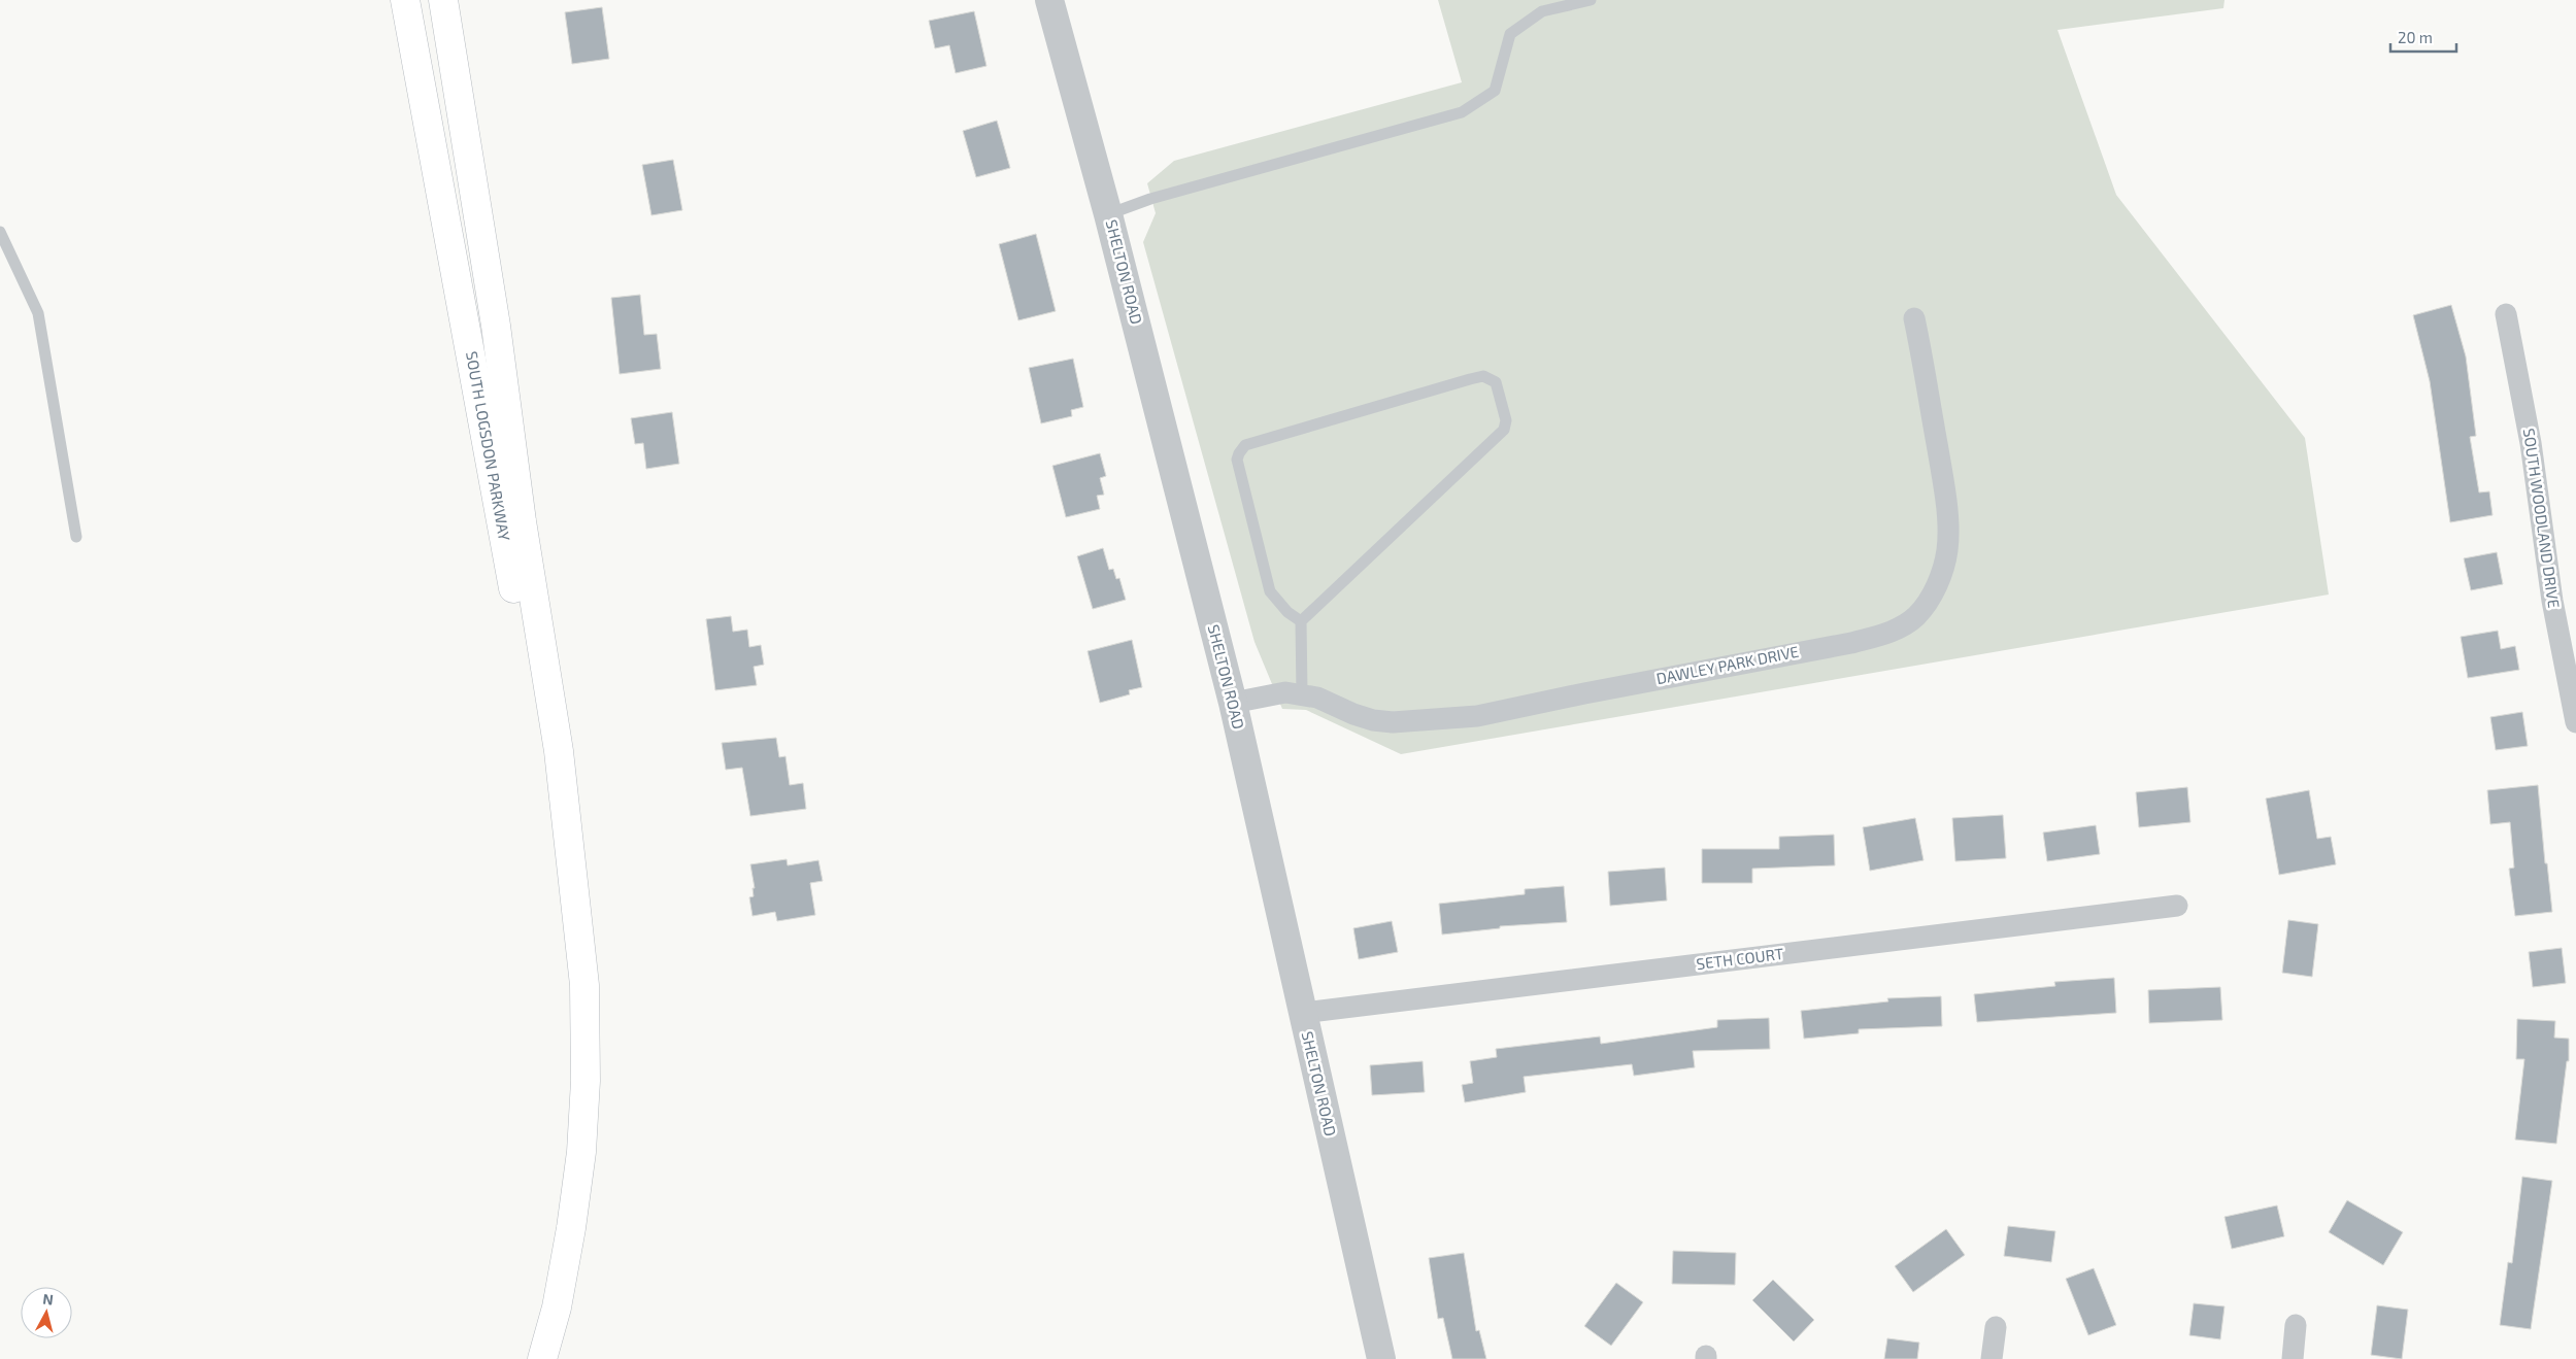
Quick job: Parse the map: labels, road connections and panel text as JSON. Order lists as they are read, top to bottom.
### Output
{
  "streets": {
    "main road": ["SOUTH LOGSDON PARKWAY"],
    "street": [
      "SHELTON ROAD",
      "SOUTH WOODLAND DRIVE",
      "DAWLEY PARK DRIVE",
      "SETH COURT"
    ]
  },
  "crossings": [
    ["SHELTON ROAD", "DAWLEY PARK DRIVE"],
    ["SHELTON ROAD", "SETH COURT"]
  ],
  "scale_bar": "20 m",
  "north": "top"
}
